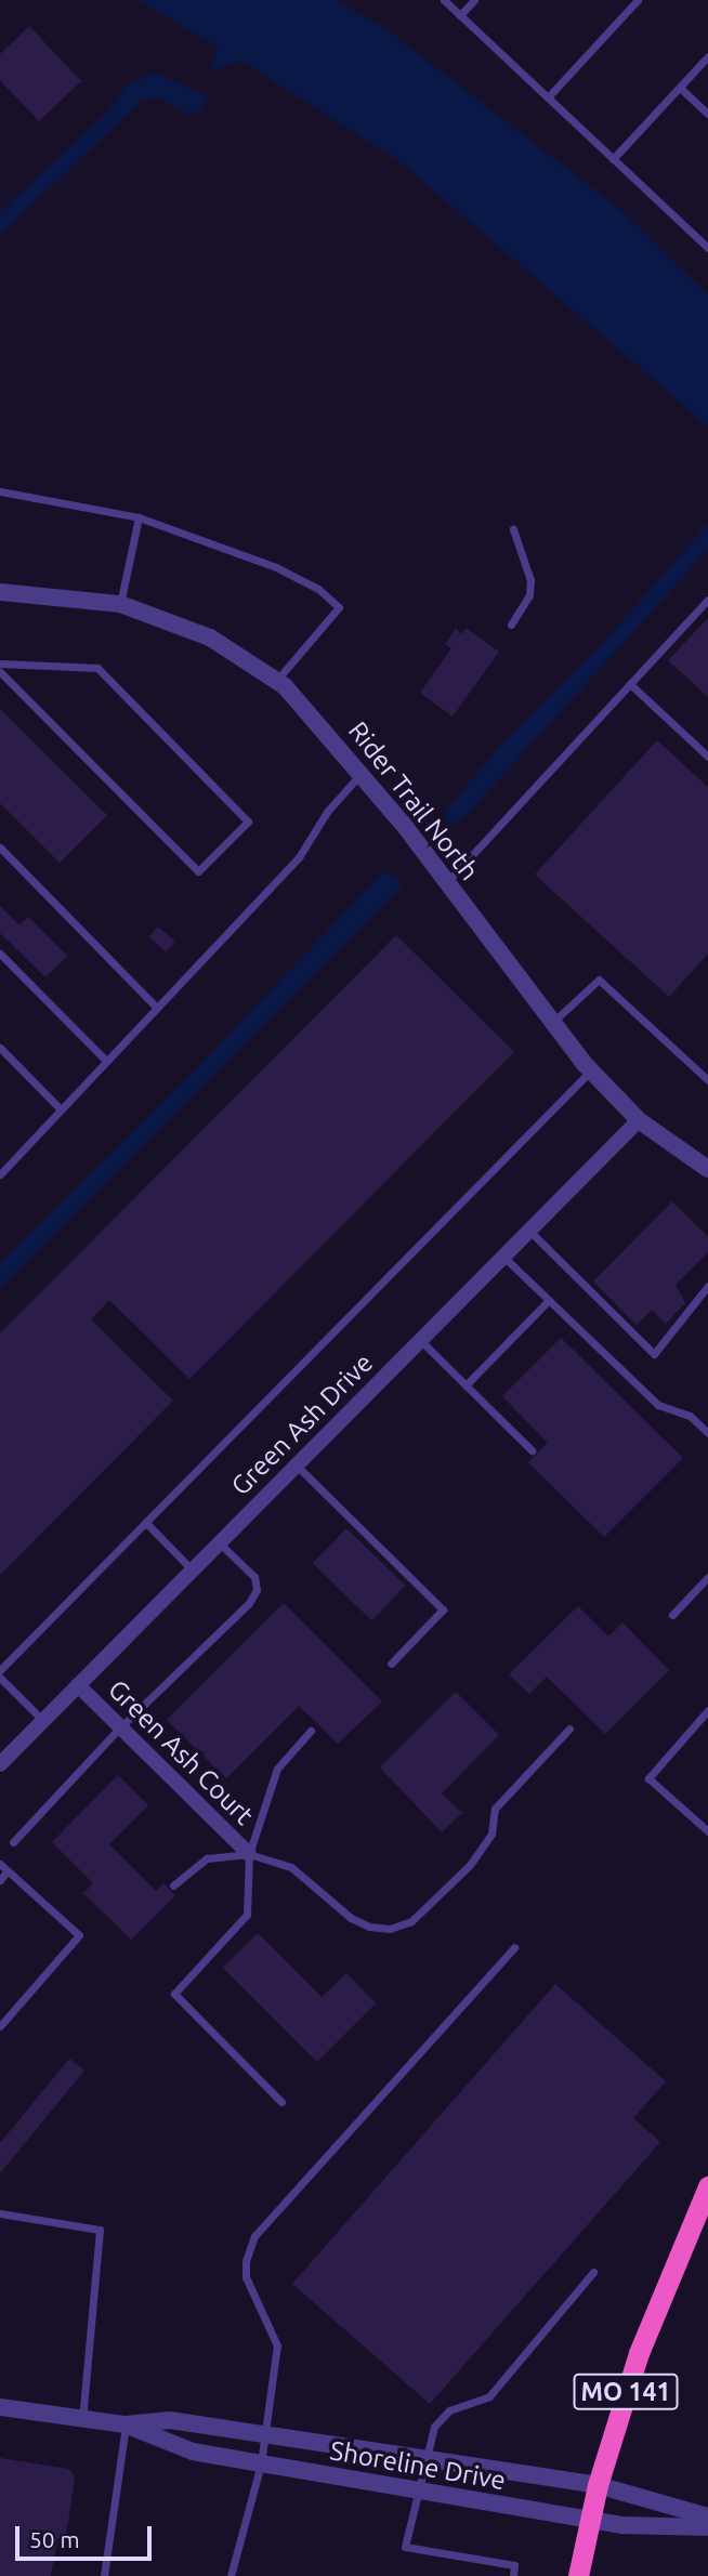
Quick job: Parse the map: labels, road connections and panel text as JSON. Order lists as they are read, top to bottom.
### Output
{
  "streets": {
    "highway": ["MO 141"],
    "street": [
      "Rider Trail North",
      "Green Ash Drive",
      "Green Ash Court",
      "Shoreline Drive"
    ]
  },
  "crossings": [
    ["Rider Trail North", "Green Ash Drive"],
    ["Green Ash Drive", "Green Ash Court"],
    ["MO 141", "Shoreline Drive"]
  ],
  "scale_bar": "50 m"
}
